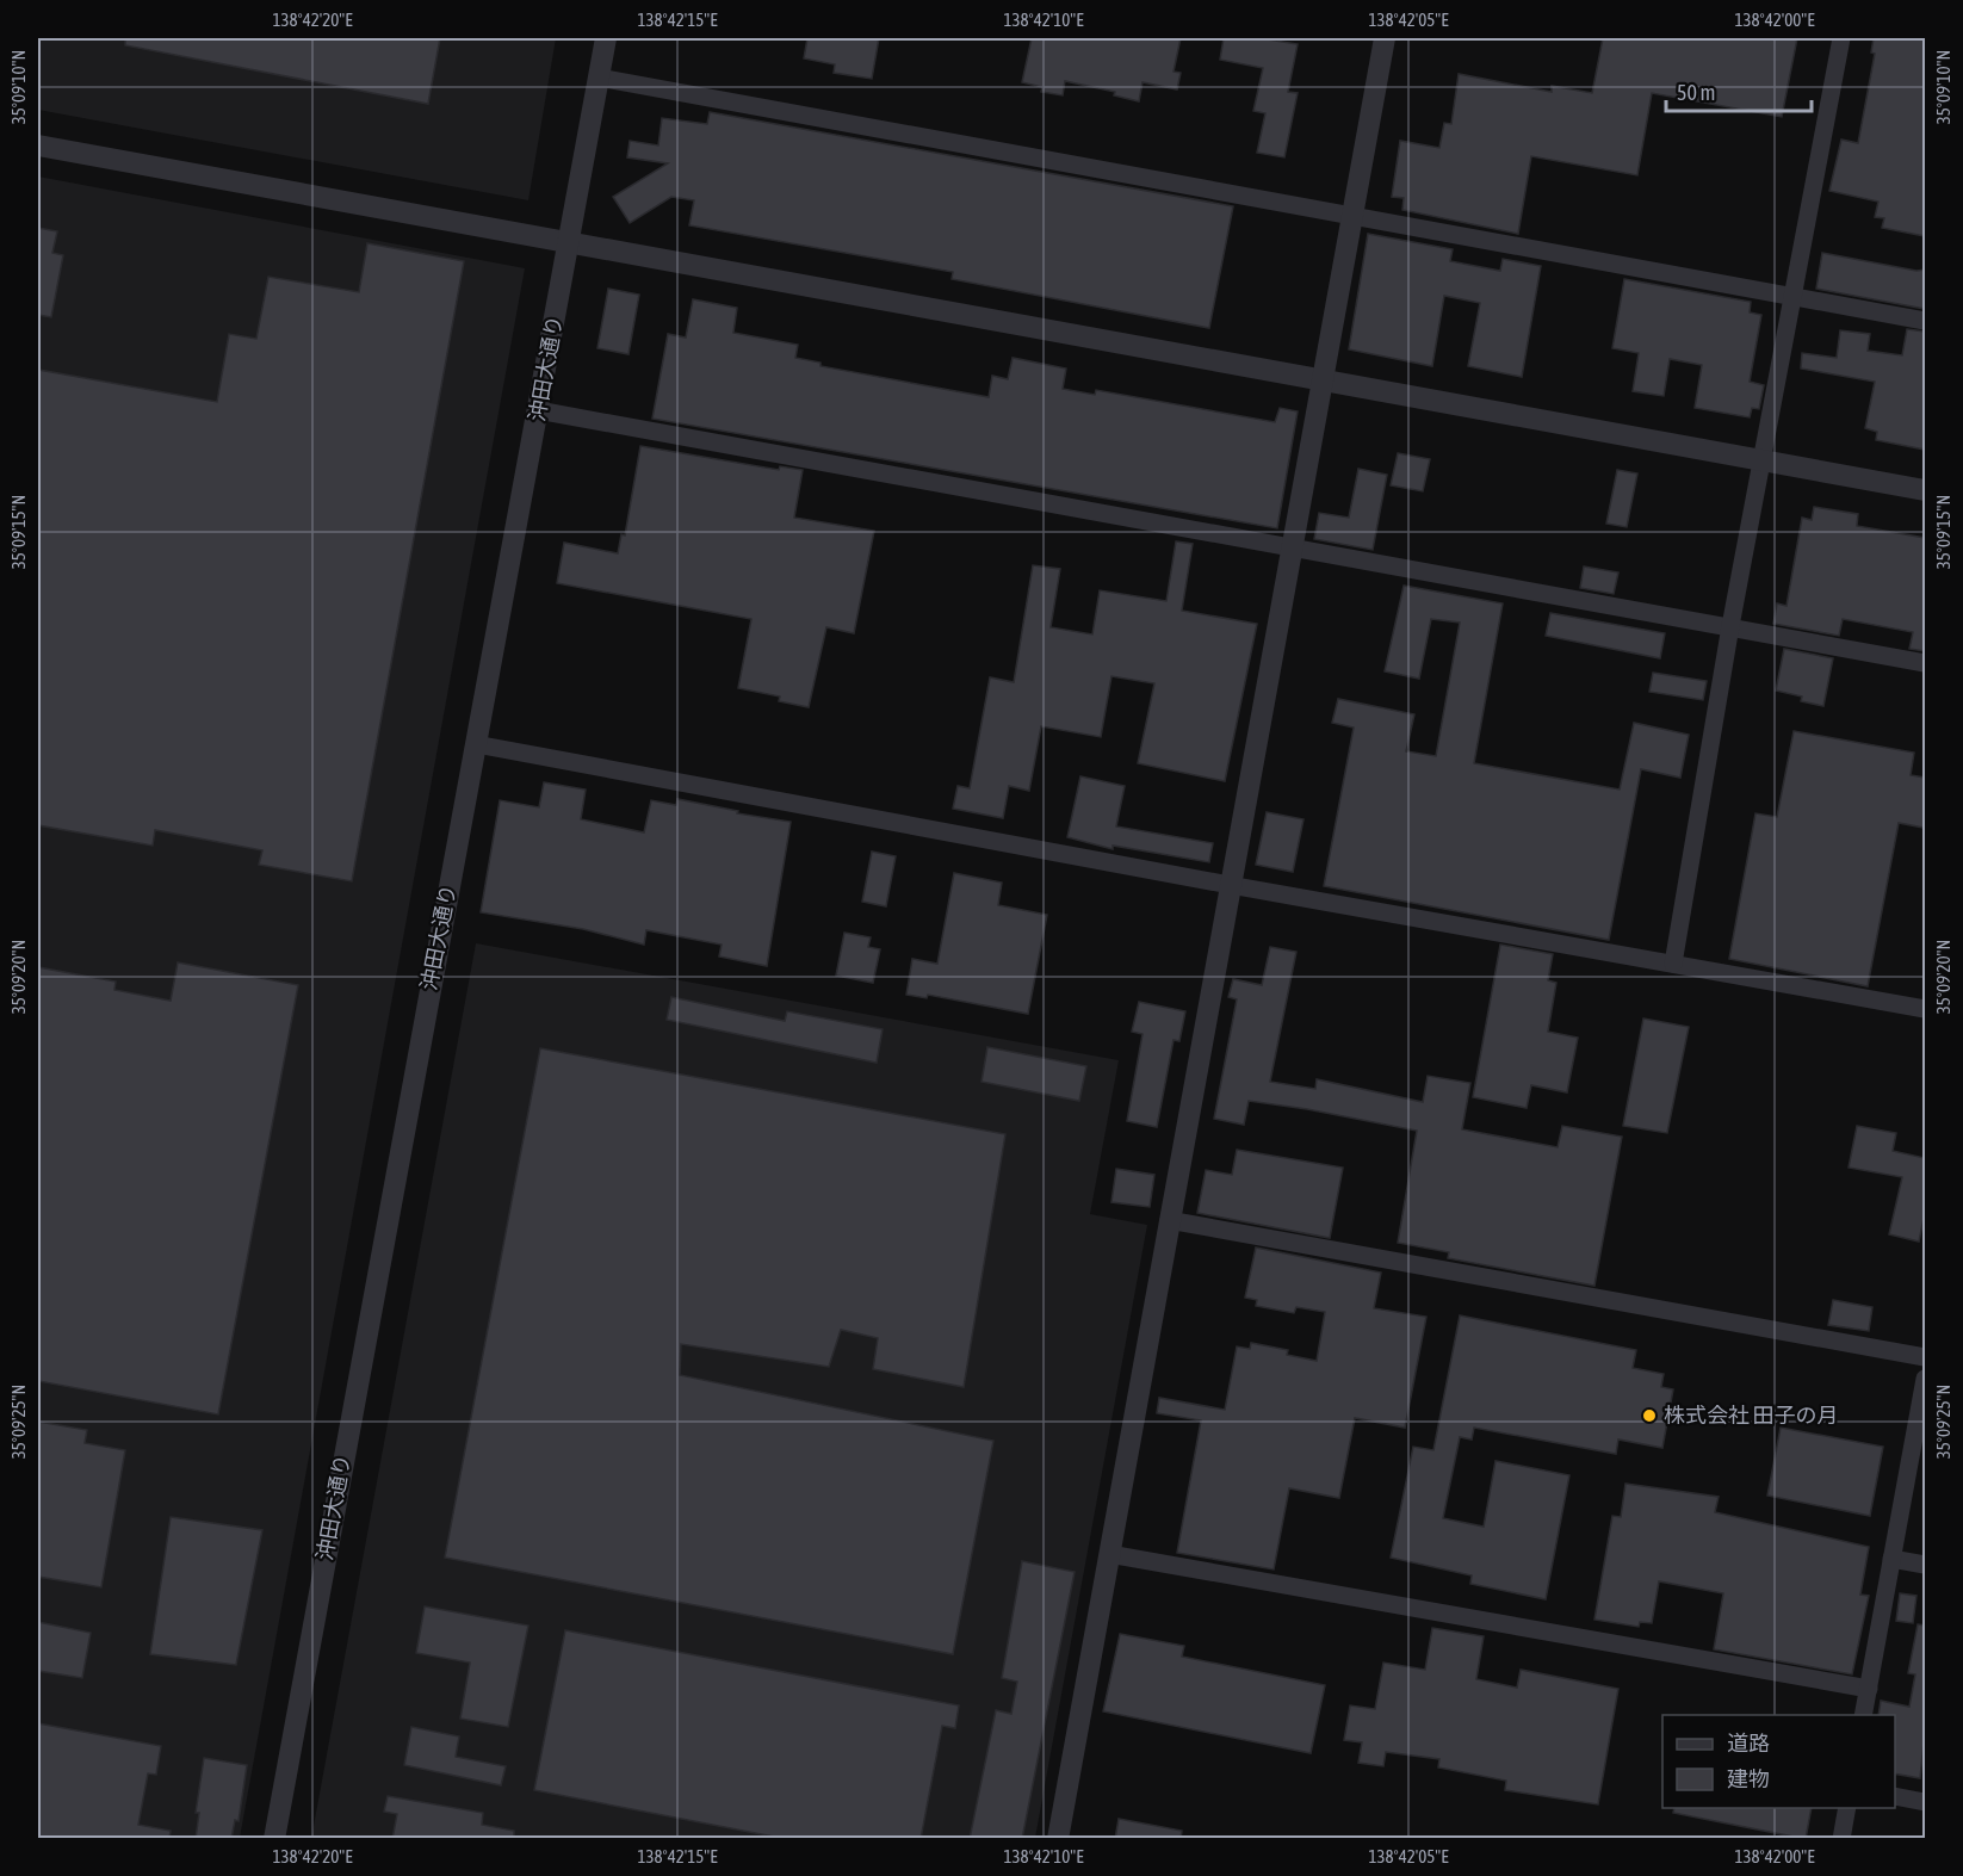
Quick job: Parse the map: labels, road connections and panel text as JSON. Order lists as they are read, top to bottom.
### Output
{
  "streets": {
    "street": ["沖田大通り"]
  },
  "places": ["株式会社 田子の月"],
  "legend": ["道路", "建物"],
  "scale_bar": "50 m",
  "coordinates": [
    "138°42'20\"E",
    "138°42'15\"E",
    "138°42'10\"E",
    "138°42'05\"E",
    "138°42'00\"E",
    "35°09'10\"N",
    "35°09'15\"N",
    "35°09'20\"N",
    "35°09'25\"N"
  ]
}
